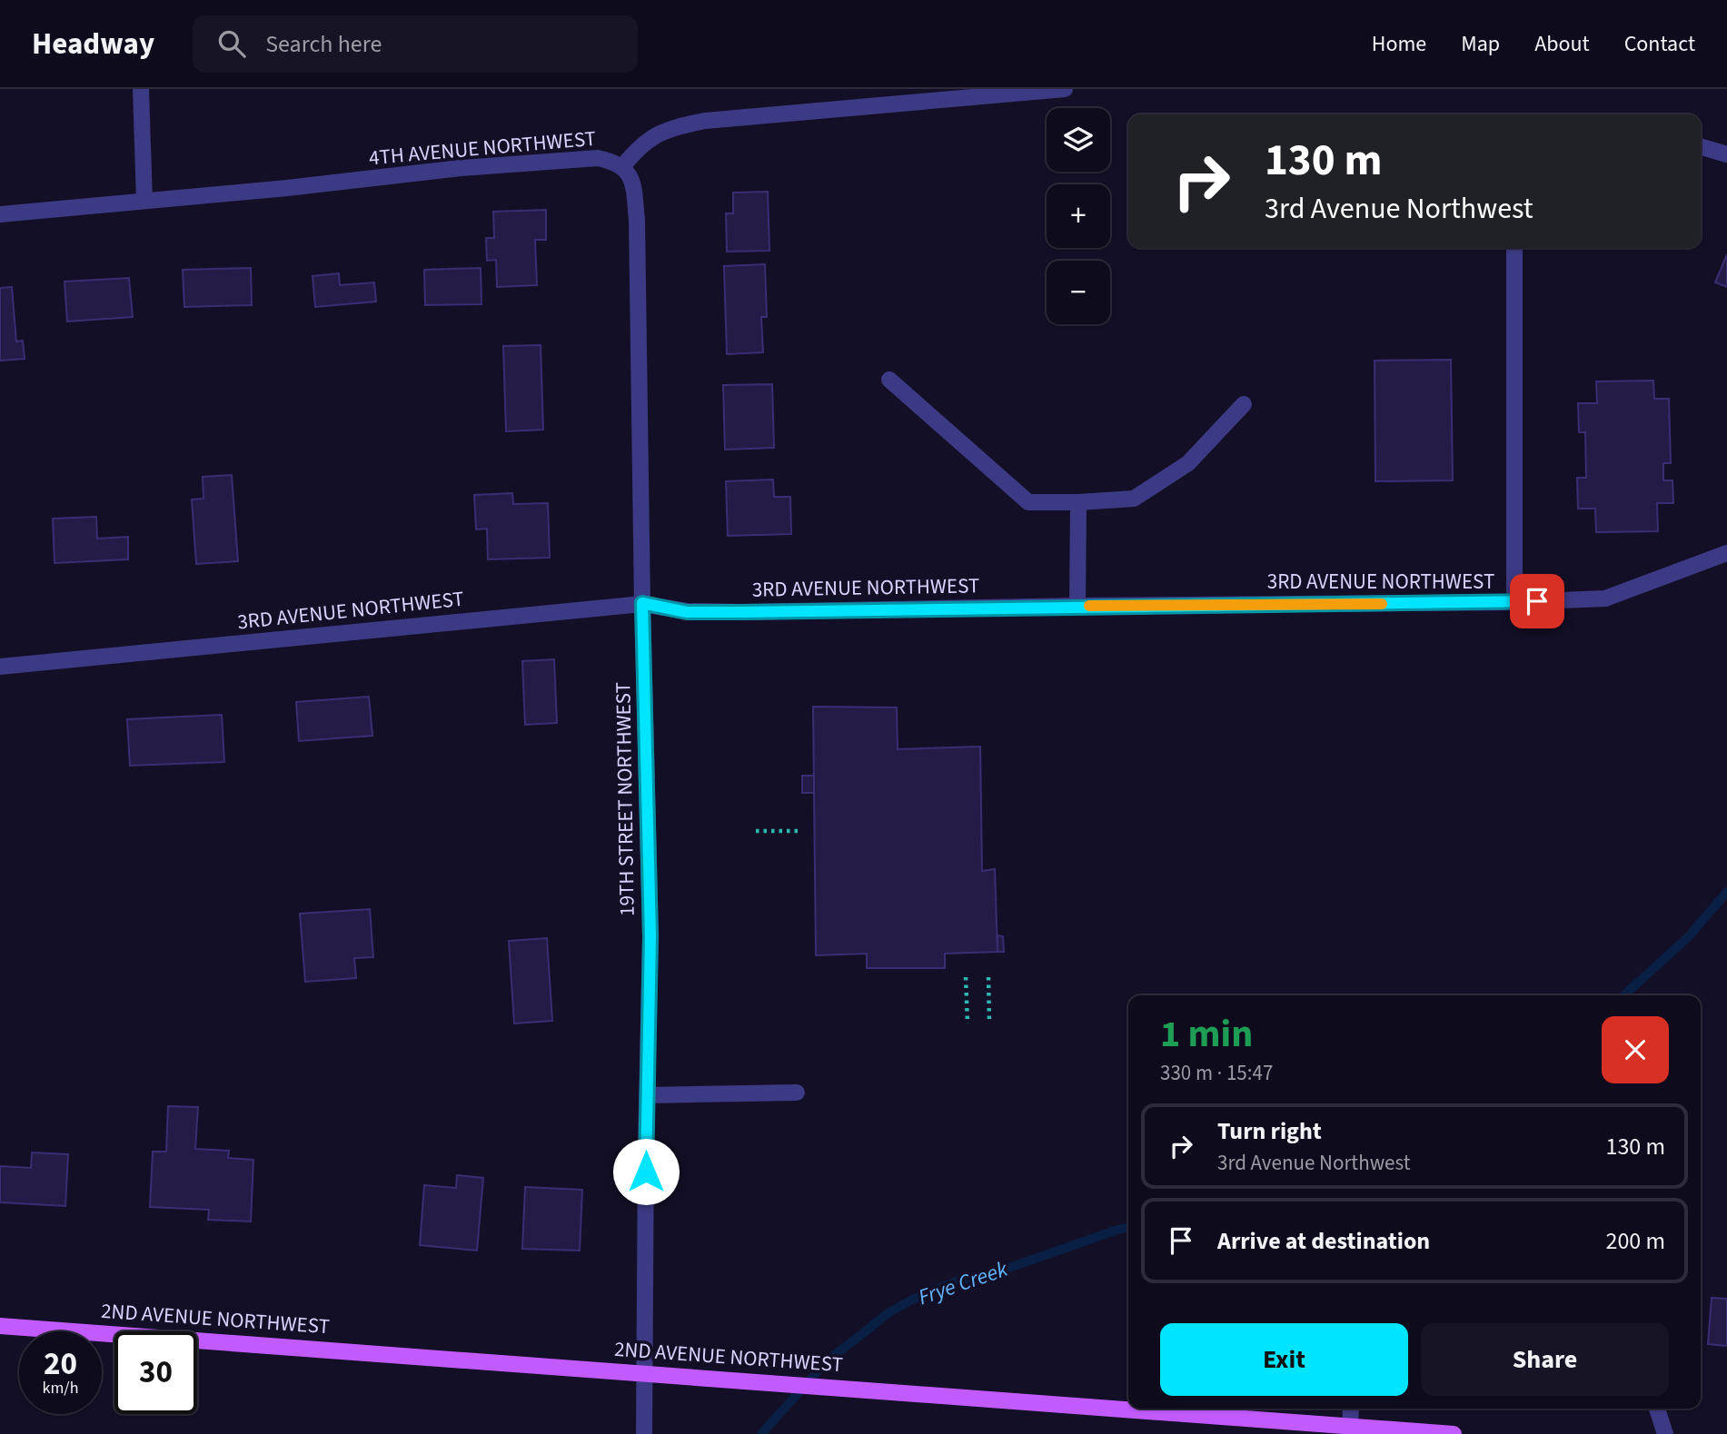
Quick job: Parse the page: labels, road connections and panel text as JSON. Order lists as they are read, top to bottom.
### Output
{
  "streets": {
    "main road": ["2ND AVENUE NORTHWEST"],
    "street": ["4TH AVENUE NORTHWEST", "3RD AVENUE NORTHWEST", "19TH STREET NORTHWEST"]
  },
  "crossings": [
    ["4TH AVENUE NORTHWEST", "19TH STREET NORTHWEST"],
    ["3RD AVENUE NORTHWEST", "19TH STREET NORTHWEST"],
    ["19TH STREET NORTHWEST", "2ND AVENUE NORTHWEST"]
  ],
  "water": ["Frye Creek"],
  "page": {
    "header": "Headway",
    "search": "Search here",
    "nav": [
      "Home",
      "Map",
      "About",
      "Contact"
    ],
    "map_buttons": ["+", "−"],
    "turn": ["130 m", "3rd Avenue Northwest"],
    "heading": ["1 min", "330 m · 15:47"],
    "list": [
      {
        "name": "Turn right",
        "note": "3rd Avenue Northwest",
        "value": "130 m"
      },
      {
        "name": "Arrive at destination",
        "value": "200 m"
      }
    ],
    "buttons": ["Exit", "Share"],
    "speed": "20 km/h",
    "limit": "30"
  }
}
